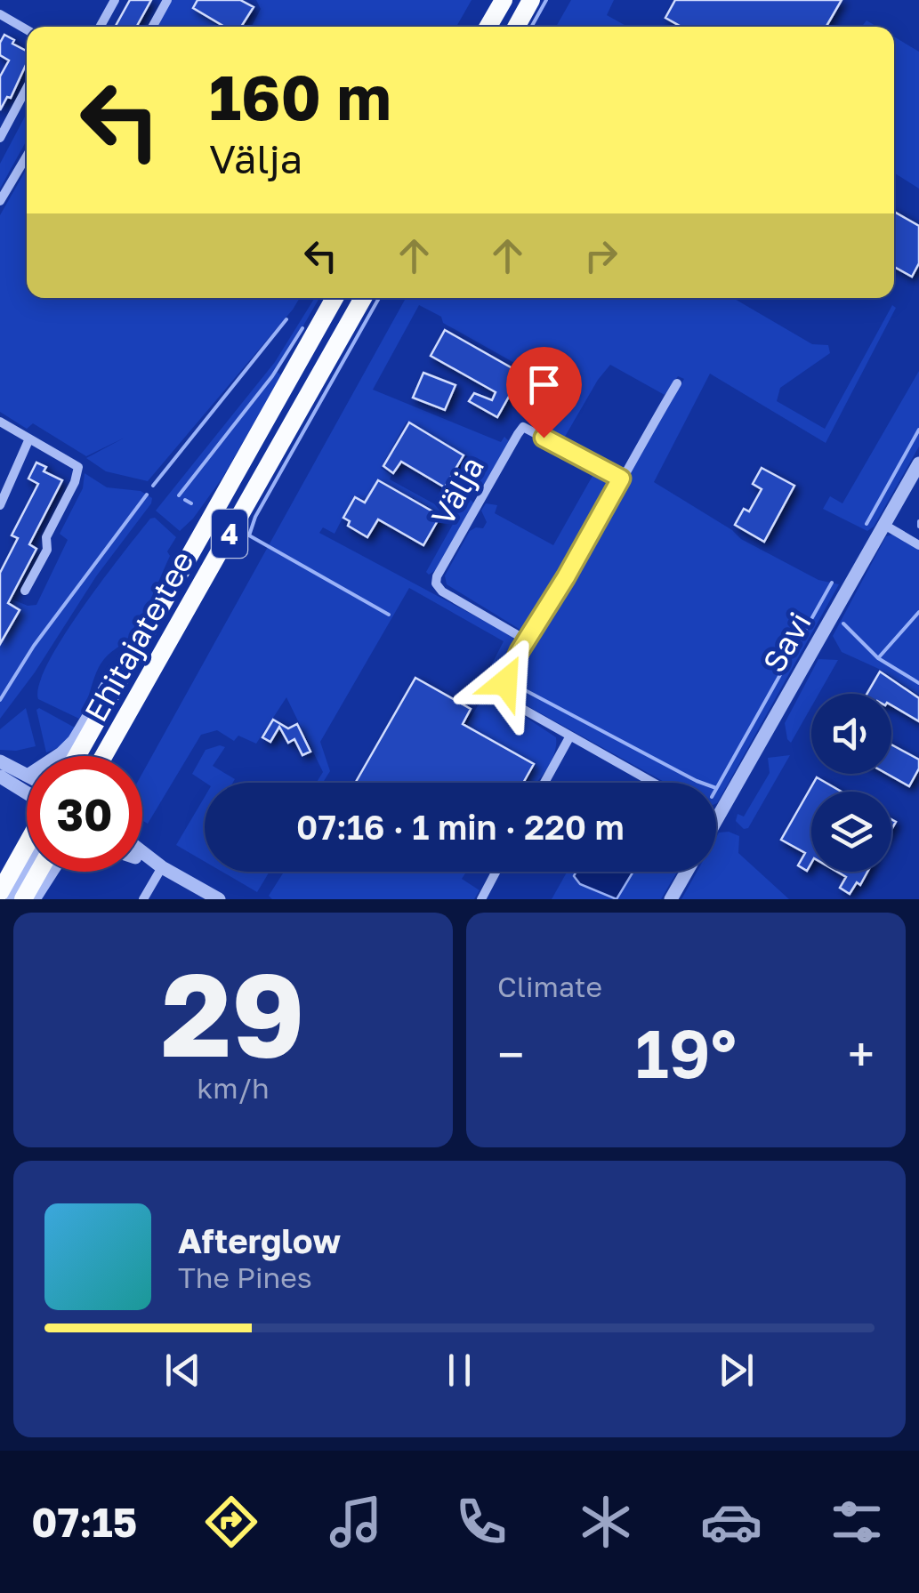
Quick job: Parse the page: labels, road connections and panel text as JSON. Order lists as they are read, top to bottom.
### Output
{
  "streets": {
    "highway": ["4", "Ehitajate tee"],
    "street": ["Välja", "Savi"]
  },
  "page": {
    "turn": ["160 m", "Välja"],
    "limit": "30",
    "trip": "07:16 · 1 min · 220 m",
    "tile": [
      ["29", "km/h"],
      "Climate"
    ],
    "heat": ["−", "19°", "+"],
    "song": ["Afterglow", "The Pines"],
    "tabs": "07:15"
  }
}
